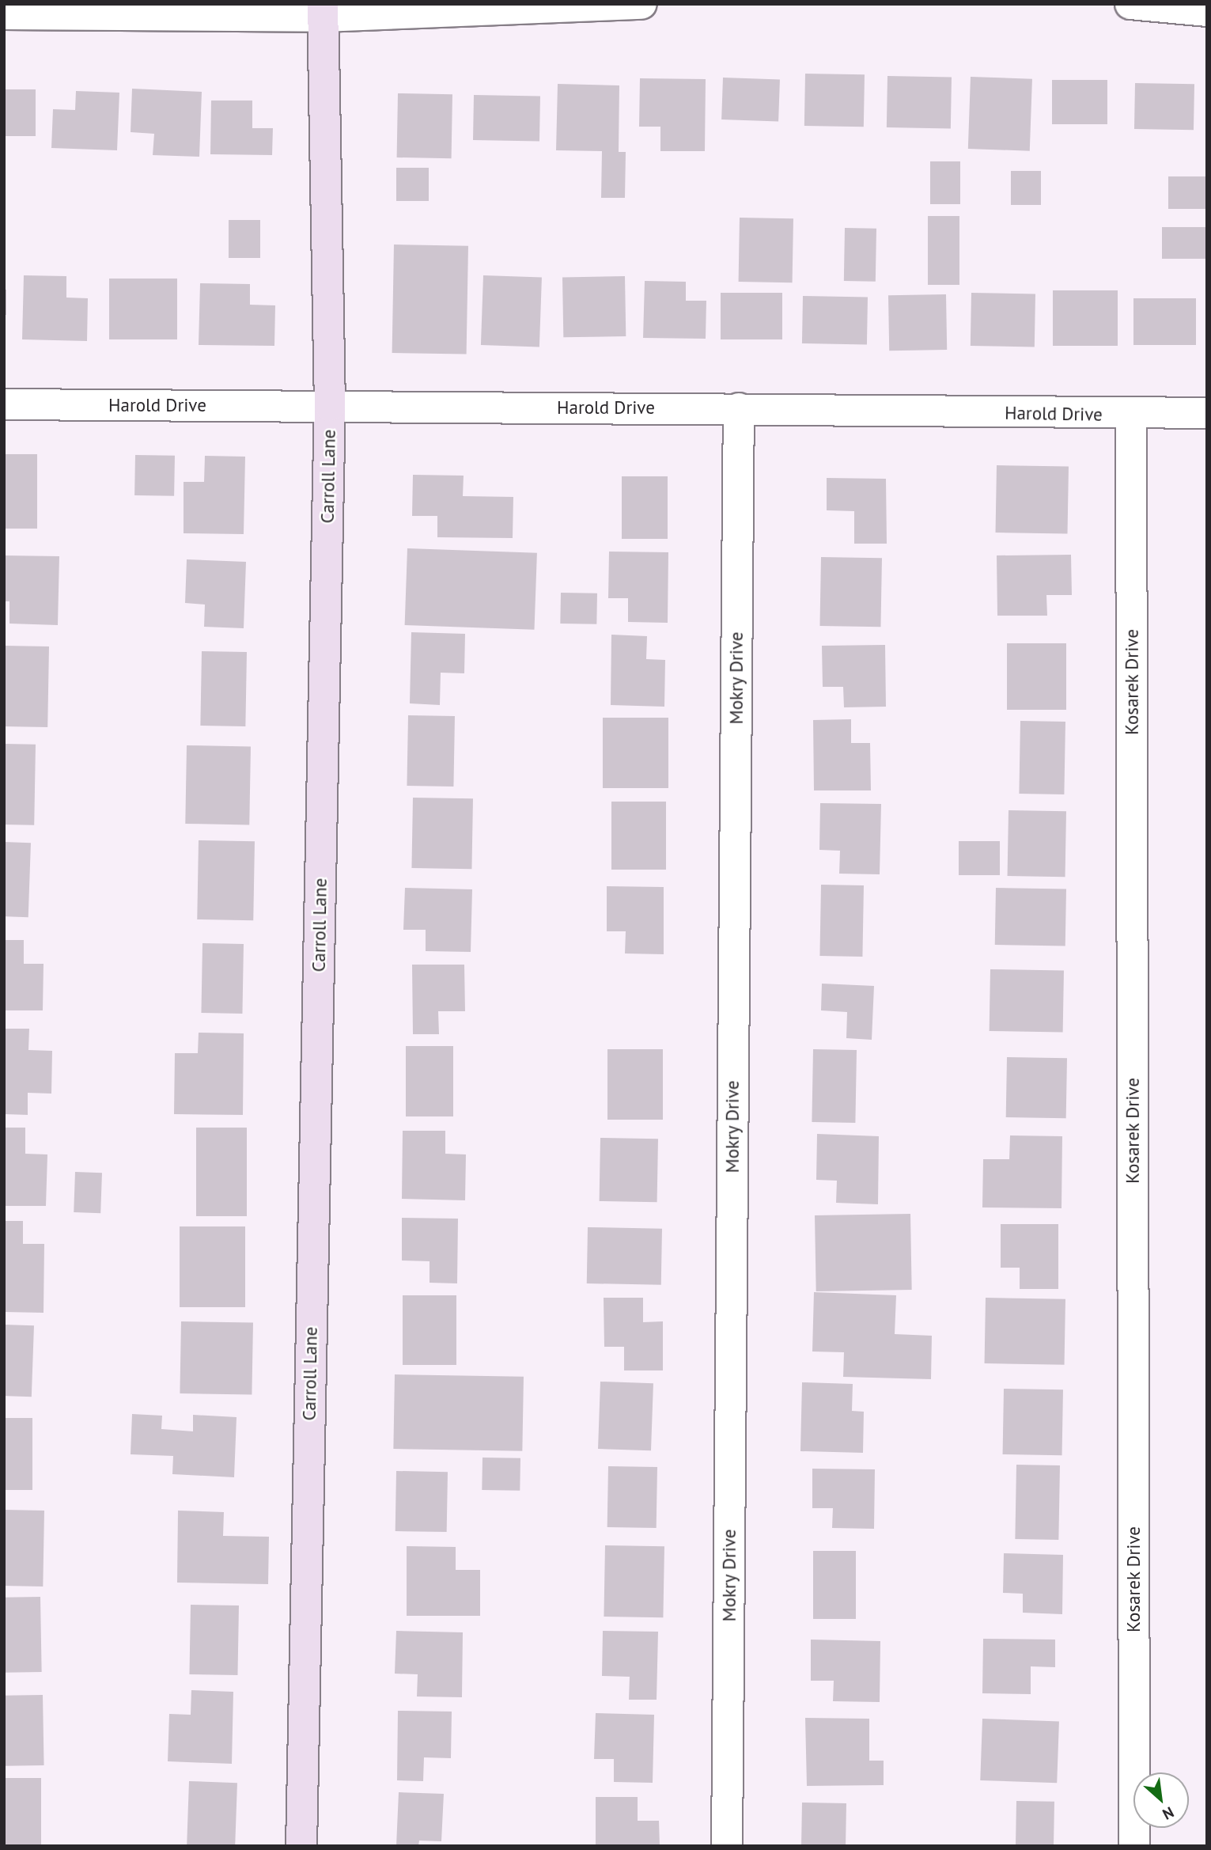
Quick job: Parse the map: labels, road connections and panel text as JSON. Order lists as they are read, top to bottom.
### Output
{
  "streets": {
    "street": [
      "Harold Drive",
      "Carroll Lane",
      "Mokry Drive",
      "Kosarek Drive"
    ]
  },
  "crossings": [
    ["Harold Drive", "Carroll Lane"],
    ["Harold Drive", "Mokry Drive"],
    ["Harold Drive", "Kosarek Drive"]
  ],
  "north": "bottom right"
}
